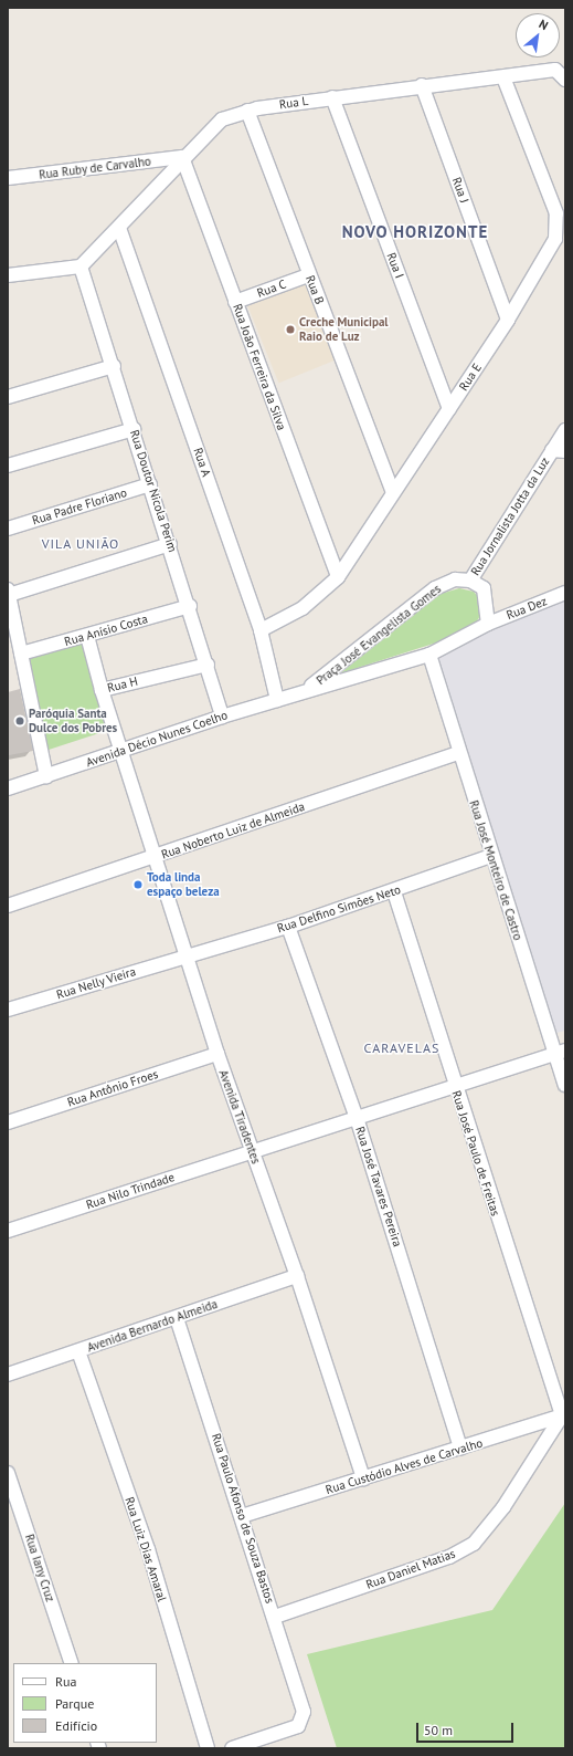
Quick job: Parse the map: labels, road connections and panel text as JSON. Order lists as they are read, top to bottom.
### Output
{
  "streets": {
    "street": [
      "Rua L",
      "Rua Ruby de Carvalho",
      "Rua J",
      "Rua I",
      "Rua C",
      "Rua B",
      "Rua João Ferreira da Silva",
      "Rua E",
      "Rua A",
      "Rua Doutor Nicola Perim",
      "Rua Padre Floriano",
      "Rua Jornalista Jotta da Luz",
      "Rua Dez",
      "Rua Anísio Costa",
      "Praça José Evangelista Gomes",
      "Rua H",
      "Avenida Décio Nunes Coelho",
      "Rua Noberto Luiz de Almeida",
      "Rua José Monteiro de Castro",
      "Rua Delfino Simões Neto",
      "Rua Nelly Vieira",
      "Rua Antônio Froes",
      "Avenida Tiradentes",
      "Rua José Paulo de Freitas",
      "Rua José Tavares Pereira",
      "Rua Nilo Trindade",
      "Avenida Bernardo Almeida",
      "Rua Custódio Alves de Carvalho",
      "Rua Paulo Afonso de Souza Bastos",
      "Rua Luiz Dias Amaral",
      "Rua Iany Cruz",
      "Rua Daniel Matias"
    ]
  },
  "crossings": [
    ["Rua L", "Rua Ruby de Carvalho"],
    ["Rua L", "Rua J"],
    ["Rua L", "Rua I"],
    ["Rua L", "Rua B"],
    ["Rua L", "Rua João Ferreira da Silva"],
    ["Rua L", "Rua E"],
    ["Rua L", "Rua A"],
    ["Rua L", "Rua Doutor Nicola Perim"],
    ["Rua Ruby de Carvalho", "Rua João Ferreira da Silva"],
    ["Rua J", "Rua E"],
    ["Rua I", "Rua E"],
    ["Rua C", "Rua B"],
    ["Rua C", "Rua João Ferreira da Silva"],
    ["Rua B", "Rua E"],
    ["Rua João Ferreira da Silva", "Rua E"],
    ["Rua E", "Rua A"],
    ["Rua A", "Avenida Décio Nunes Coelho"],
    ["Rua Doutor Nicola Perim", "Rua Padre Floriano"],
    ["Rua Doutor Nicola Perim", "Rua Anísio Costa"],
    ["Rua Doutor Nicola Perim", "Rua H"],
    ["Rua Doutor Nicola Perim", "Avenida Décio Nunes Coelho"],
    ["Rua Jornalista Jotta da Luz", "Praça José Evangelista Gomes"],
    ["Rua Dez", "Praça José Evangelista Gomes"],
    ["Praça José Evangelista Gomes", "Avenida Décio Nunes Coelho"],
    ["Praça José Evangelista Gomes", "Rua José Monteiro de Castro"],
    ["Rua H", "Avenida Décio Nunes Coelho"],
    ["Rua H", "Avenida Tiradentes"],
    ["Avenida Décio Nunes Coelho", "Avenida Tiradentes"],
    ["Rua Noberto Luiz de Almeida", "Rua José Monteiro de Castro"],
    ["Rua Noberto Luiz de Almeida", "Avenida Tiradentes"],
    ["Rua José Monteiro de Castro", "Rua Delfino Simões Neto"],
    ["Rua José Monteiro de Castro", "Rua Nilo Trindade"],
    ["Rua Delfino Simões Neto", "Rua Nelly Vieira"],
    ["Rua Delfino Simões Neto", "Avenida Tiradentes"],
    ["Rua Delfino Simões Neto", "Rua José Paulo de Freitas"],
    ["Rua Delfino Simões Neto", "Rua José Tavares Pereira"],
    ["Rua Nelly Vieira", "Avenida Tiradentes"],
    ["Rua Antônio Froes", "Avenida Tiradentes"],
    ["Avenida Tiradentes", "Rua Nilo Trindade"],
    ["Avenida Tiradentes", "Avenida Bernardo Almeida"],
    ["Avenida Tiradentes", "Rua Custódio Alves de Carvalho"],
    ["Rua José Paulo de Freitas", "Rua Nilo Trindade"],
    ["Rua José Paulo de Freitas", "Rua Custódio Alves de Carvalho"],
    ["Rua José Paulo de Freitas", "Rua Daniel Matias"],
    ["Rua José Tavares Pereira", "Rua Nilo Trindade"],
    ["Rua José Tavares Pereira", "Rua Custódio Alves de Carvalho"],
    ["Avenida Bernardo Almeida", "Rua Paulo Afonso de Souza Bastos"],
    ["Avenida Bernardo Almeida", "Rua Luiz Dias Amaral"],
    ["Rua Custódio Alves de Carvalho", "Rua Paulo Afonso de Souza Bastos"],
    ["Rua Custódio Alves de Carvalho", "Rua Daniel Matias"],
    ["Rua Paulo Afonso de Souza Bastos", "Rua Daniel Matias"]
  ],
  "districts": ["NOVO HORIZONTE", "VILA UNIÃO", "CARAVELAS"],
  "places": ["Creche Municipal Raio de Luz", "Paróquia Santa Dulce dos Pobres", "Toda linda espaço beleza"],
  "legend": ["Rua", "Parque", "Edifício"],
  "scale_bar": "50 m",
  "north": "top right"
}
